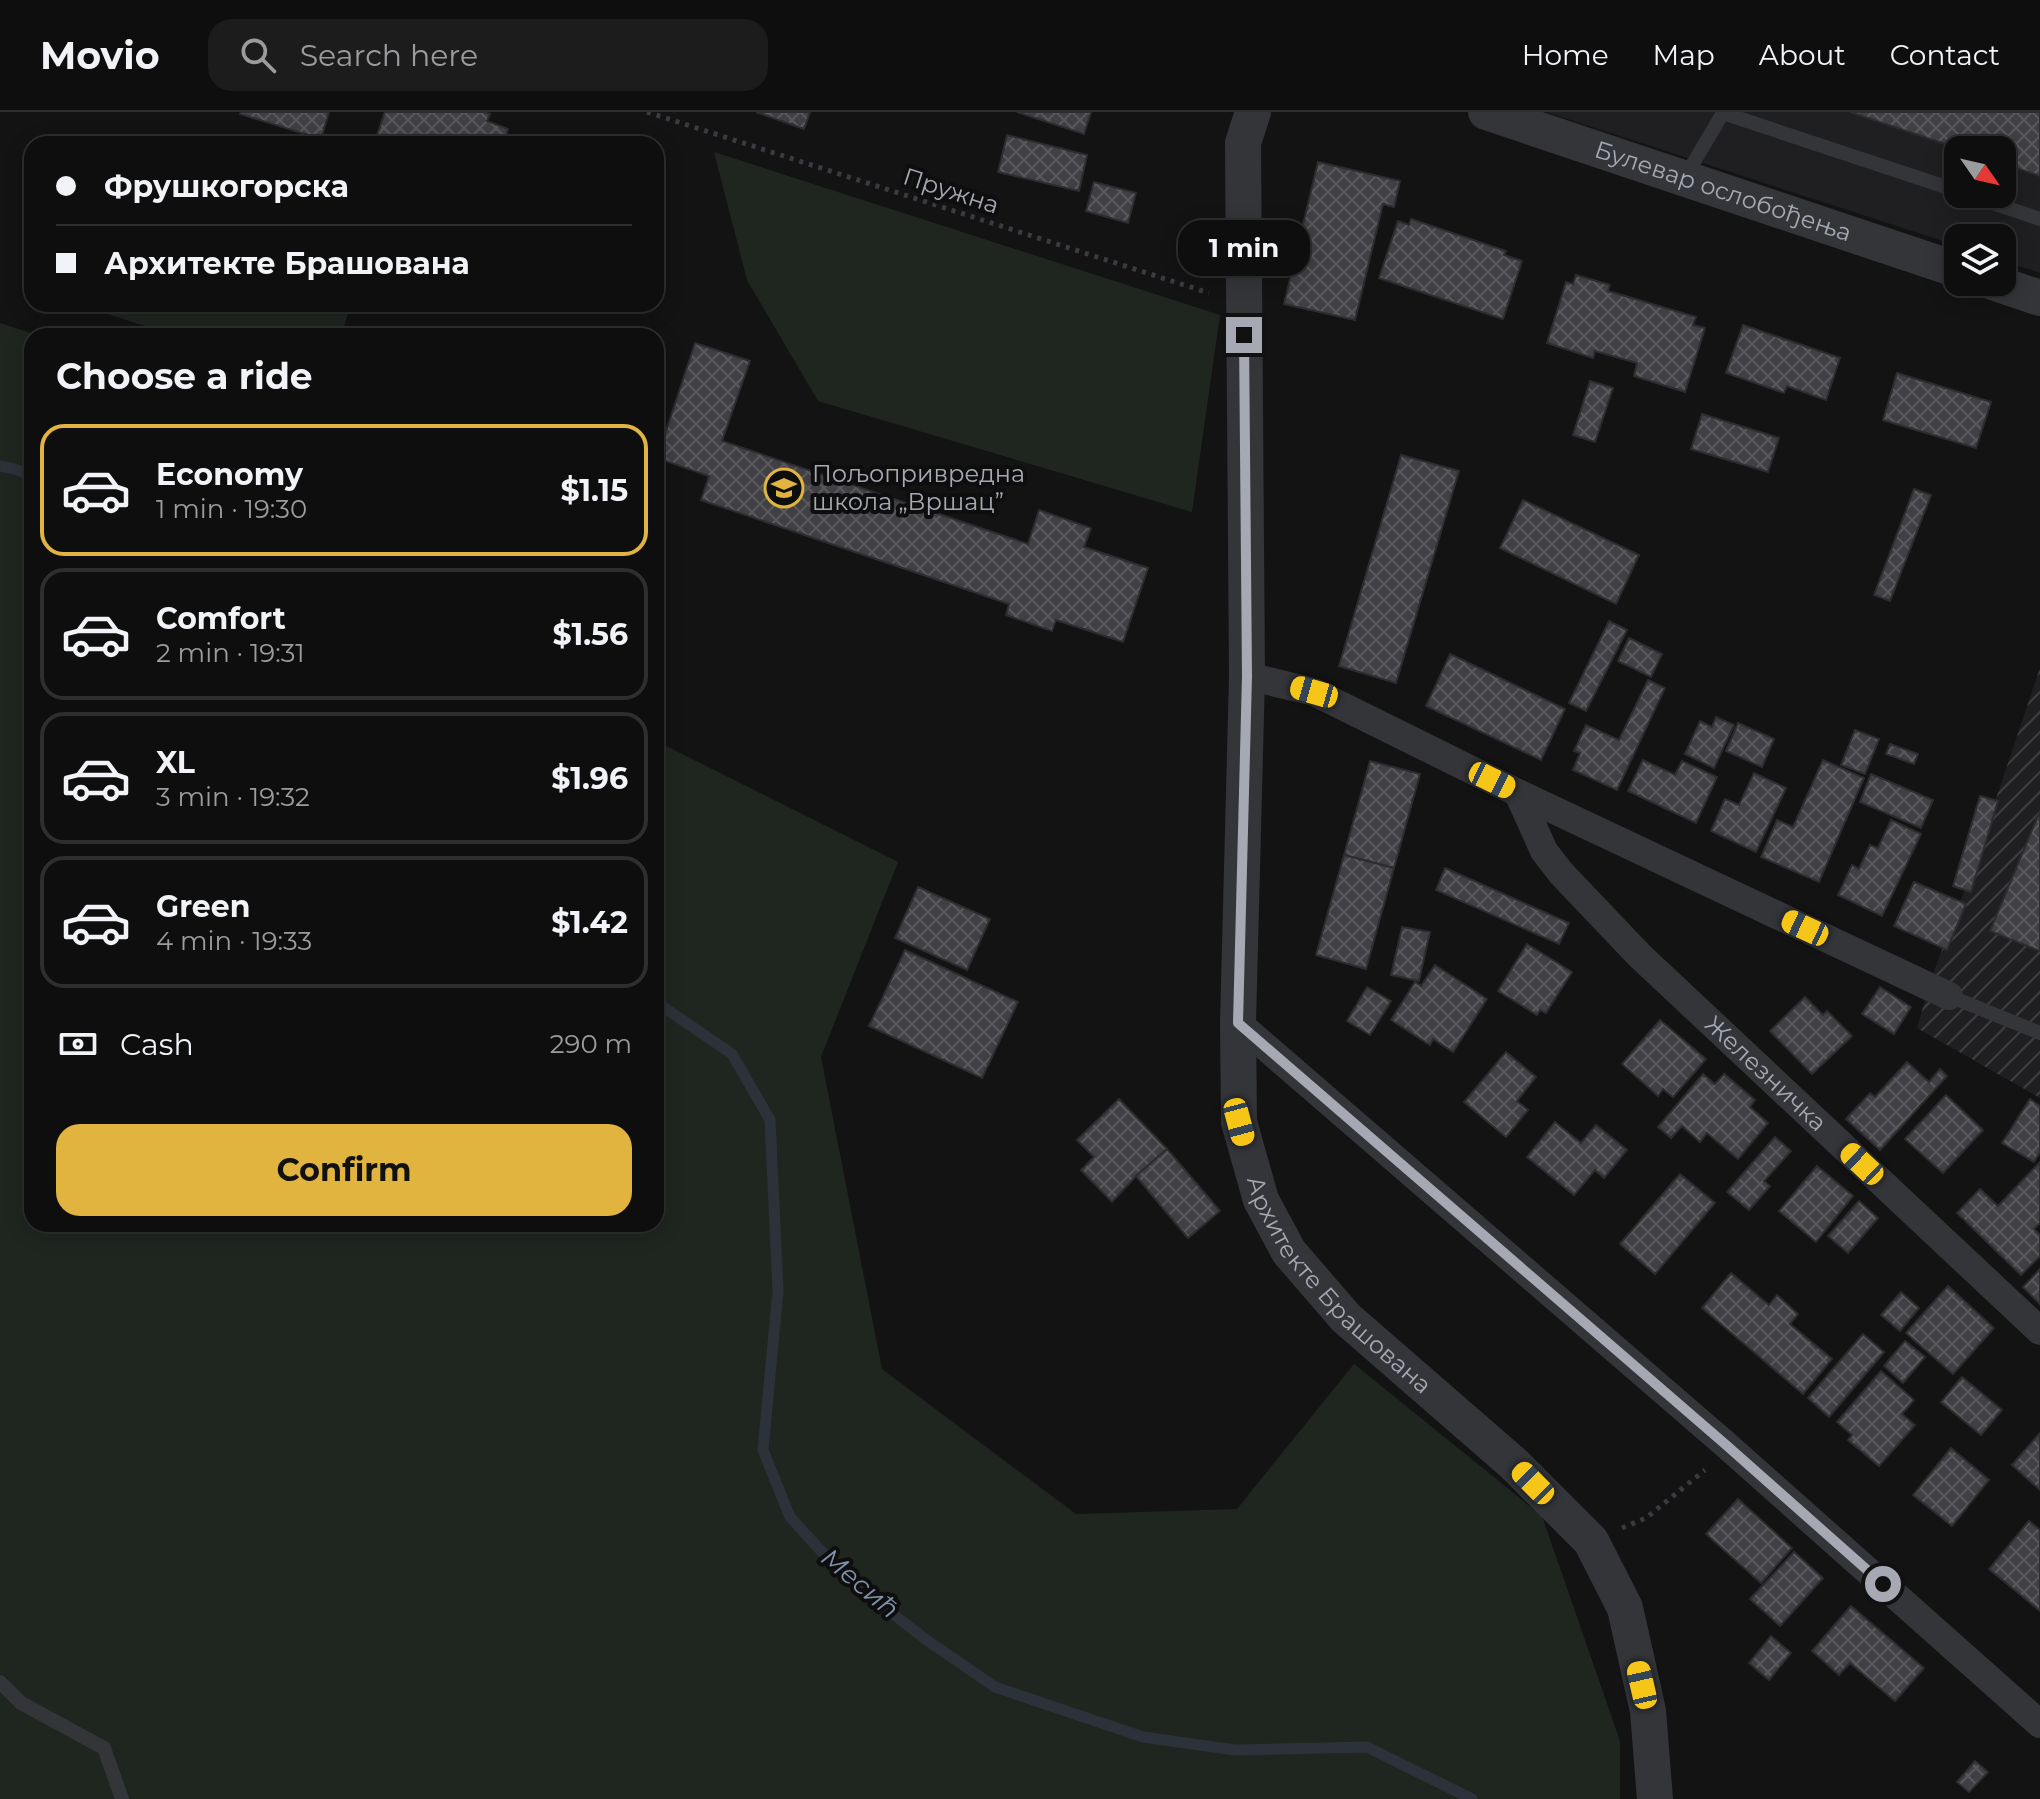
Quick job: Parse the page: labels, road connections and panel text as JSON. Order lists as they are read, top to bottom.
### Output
{
  "streets": {
    "street": ["Булевар ослобођења", "Железничка", "Архитекте Брашована"],
    "path": ["Пружна"]
  },
  "crossings": [
    ["Пружна", "Архитекте Брашована"]
  ],
  "water": ["Месић"],
  "places": {
    "school or university": ["Пољопривредна школа „Вршац”"]
  },
  "north": "bottom right",
  "page": {
    "header": "Movio",
    "search": "Search here",
    "nav": [
      "Home",
      "Map",
      "About",
      "Contact"
    ],
    "banner": ["Фрушкогорска", "Архитекте Брашована"],
    "bubble": "1 min",
    "heading": "Choose a ride",
    "list": [
      {
        "name": "Economy",
        "note": "1 min · 19:30",
        "value": "$1.15"
      },
      {
        "name": "Comfort",
        "note": "2 min · 19:31",
        "value": "$1.56"
      },
      {
        "name": "XL",
        "note": "3 min · 19:32",
        "value": "$1.96"
      },
      {
        "name": "Green",
        "note": "4 min · 19:33",
        "value": "$1.42"
      }
    ],
    "pay": ["Cash", "290 m"],
    "buttons": "Confirm"
  }
}
